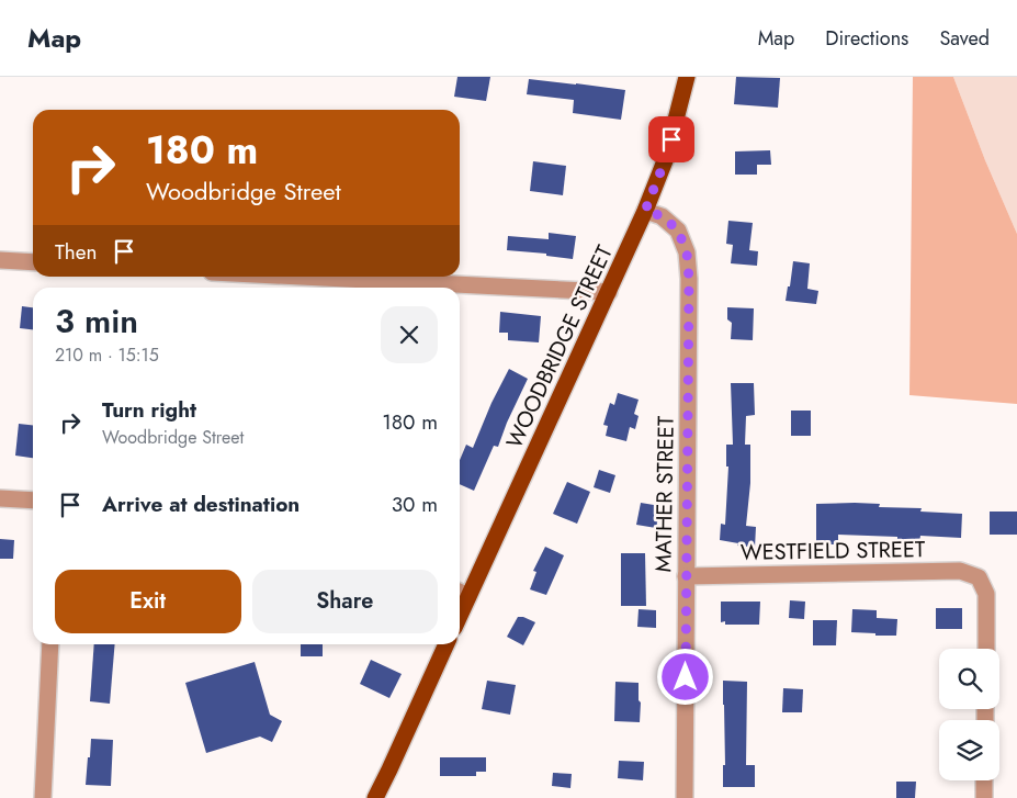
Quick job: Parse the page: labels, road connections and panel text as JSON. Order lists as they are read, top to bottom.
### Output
{
  "streets": {
    "main road": ["WOODBRIDGE STREET"],
    "street": ["MATHER STREET", "WESTFIELD STREET"]
  },
  "crossings": [
    ["WOODBRIDGE STREET", "MATHER STREET"],
    ["MATHER STREET", "WESTFIELD STREET"]
  ],
  "page": {
    "header": "Map",
    "nav": ["Map", "Directions", "Saved"],
    "turn": ["180 m", "Woodbridge Street"],
    "then": "Then",
    "heading": ["3 min", "210 m · 15:15"],
    "list": [
      {
        "name": "Turn right",
        "note": "Woodbridge Street",
        "value": "180 m"
      },
      {
        "name": "Arrive at destination",
        "value": "30 m"
      }
    ],
    "buttons": ["Exit", "Share"]
  }
}
